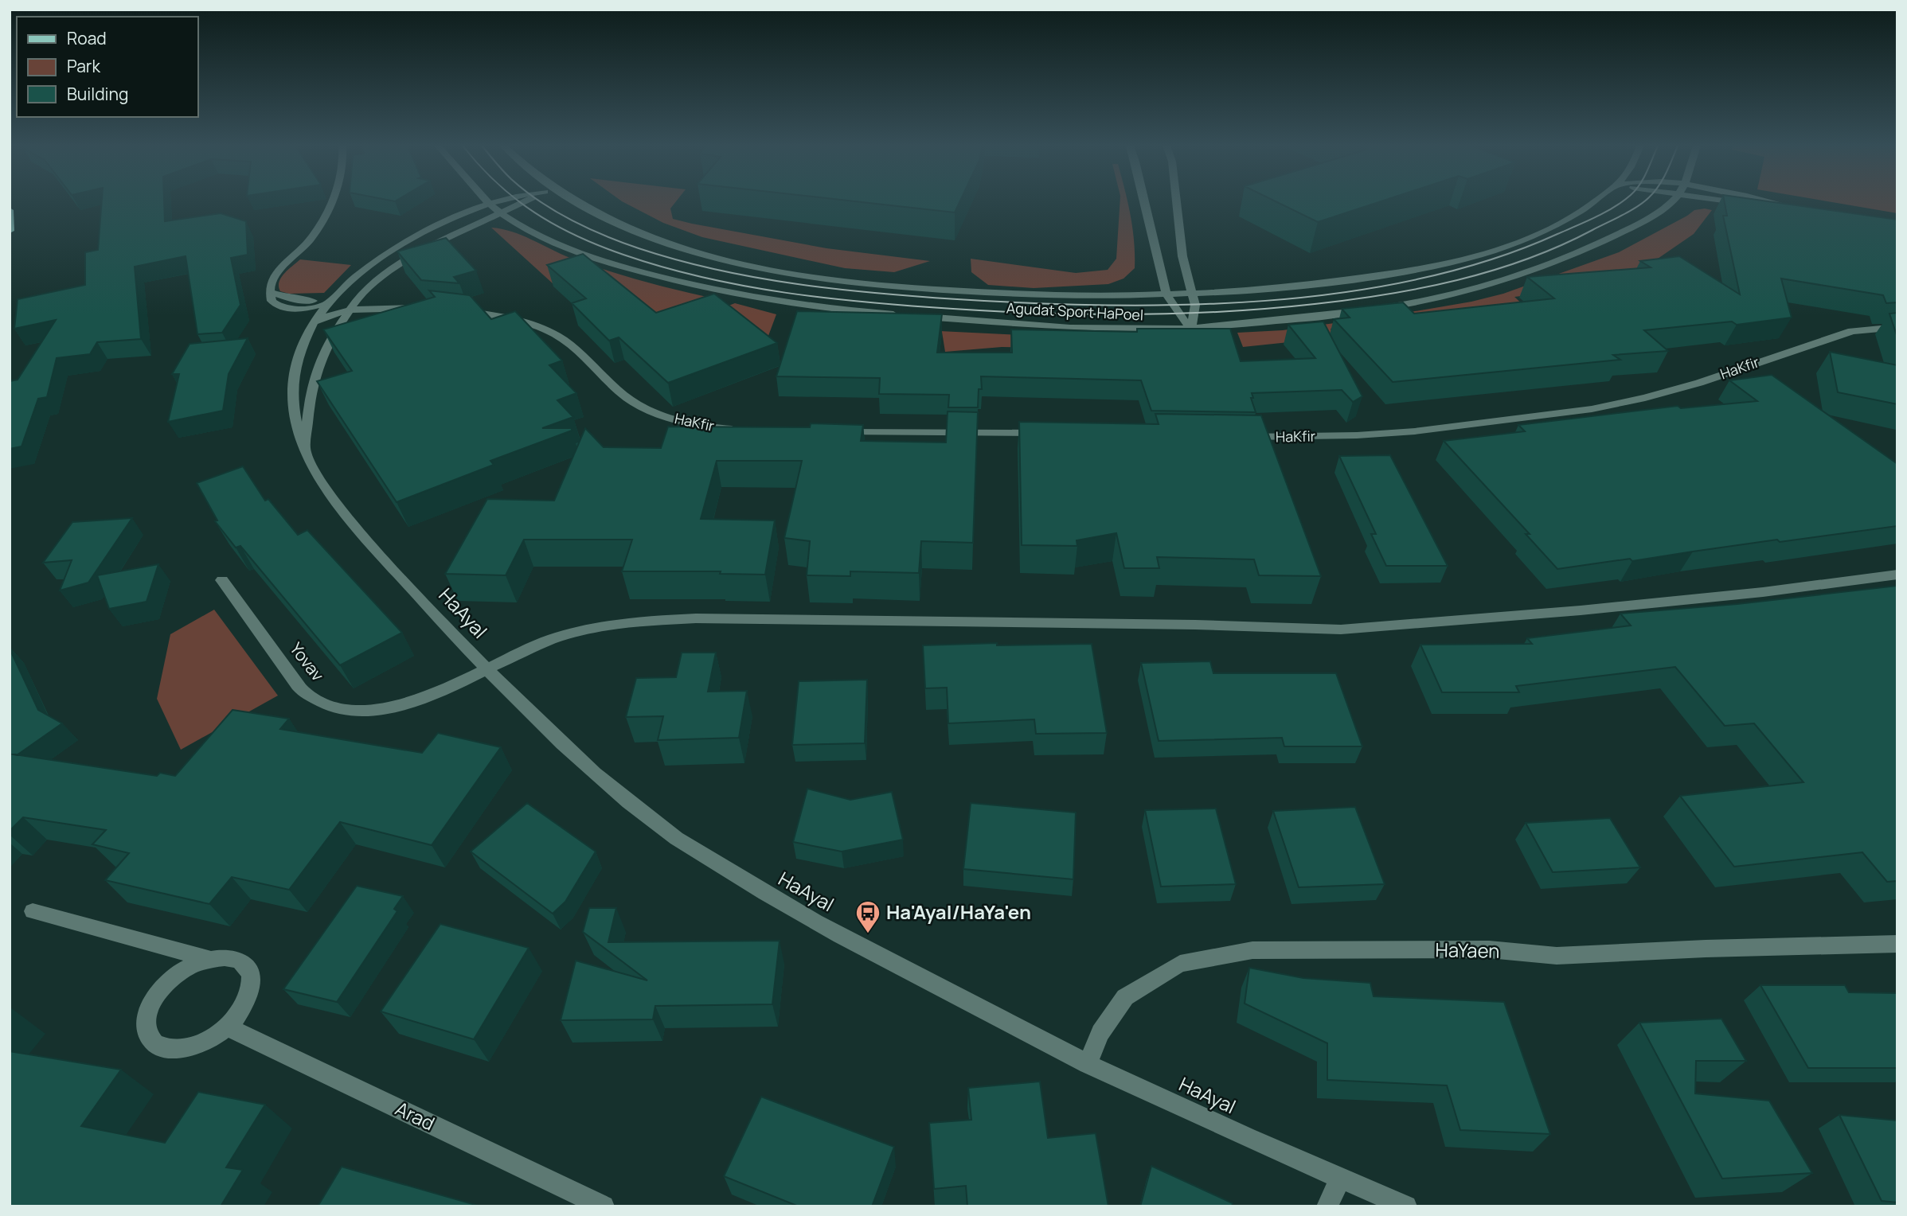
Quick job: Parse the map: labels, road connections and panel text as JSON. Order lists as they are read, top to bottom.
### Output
{
  "streets": {
    "street": [
      "Agudat Sport HaPoel",
      "HaKfir",
      "HaAyal",
      "Yovav",
      "HaYaen",
      "Arad"
    ]
  },
  "crossings": [
    ["Agudat Sport HaPoel", "HaAyal"],
    ["HaAyal", "Yovav"],
    ["HaAyal", "HaYaen"]
  ],
  "places": {
    "bus stop": ["Ha'Ayal/HaYa'en"]
  },
  "legend": ["Road", "Park", "Building"]
}
